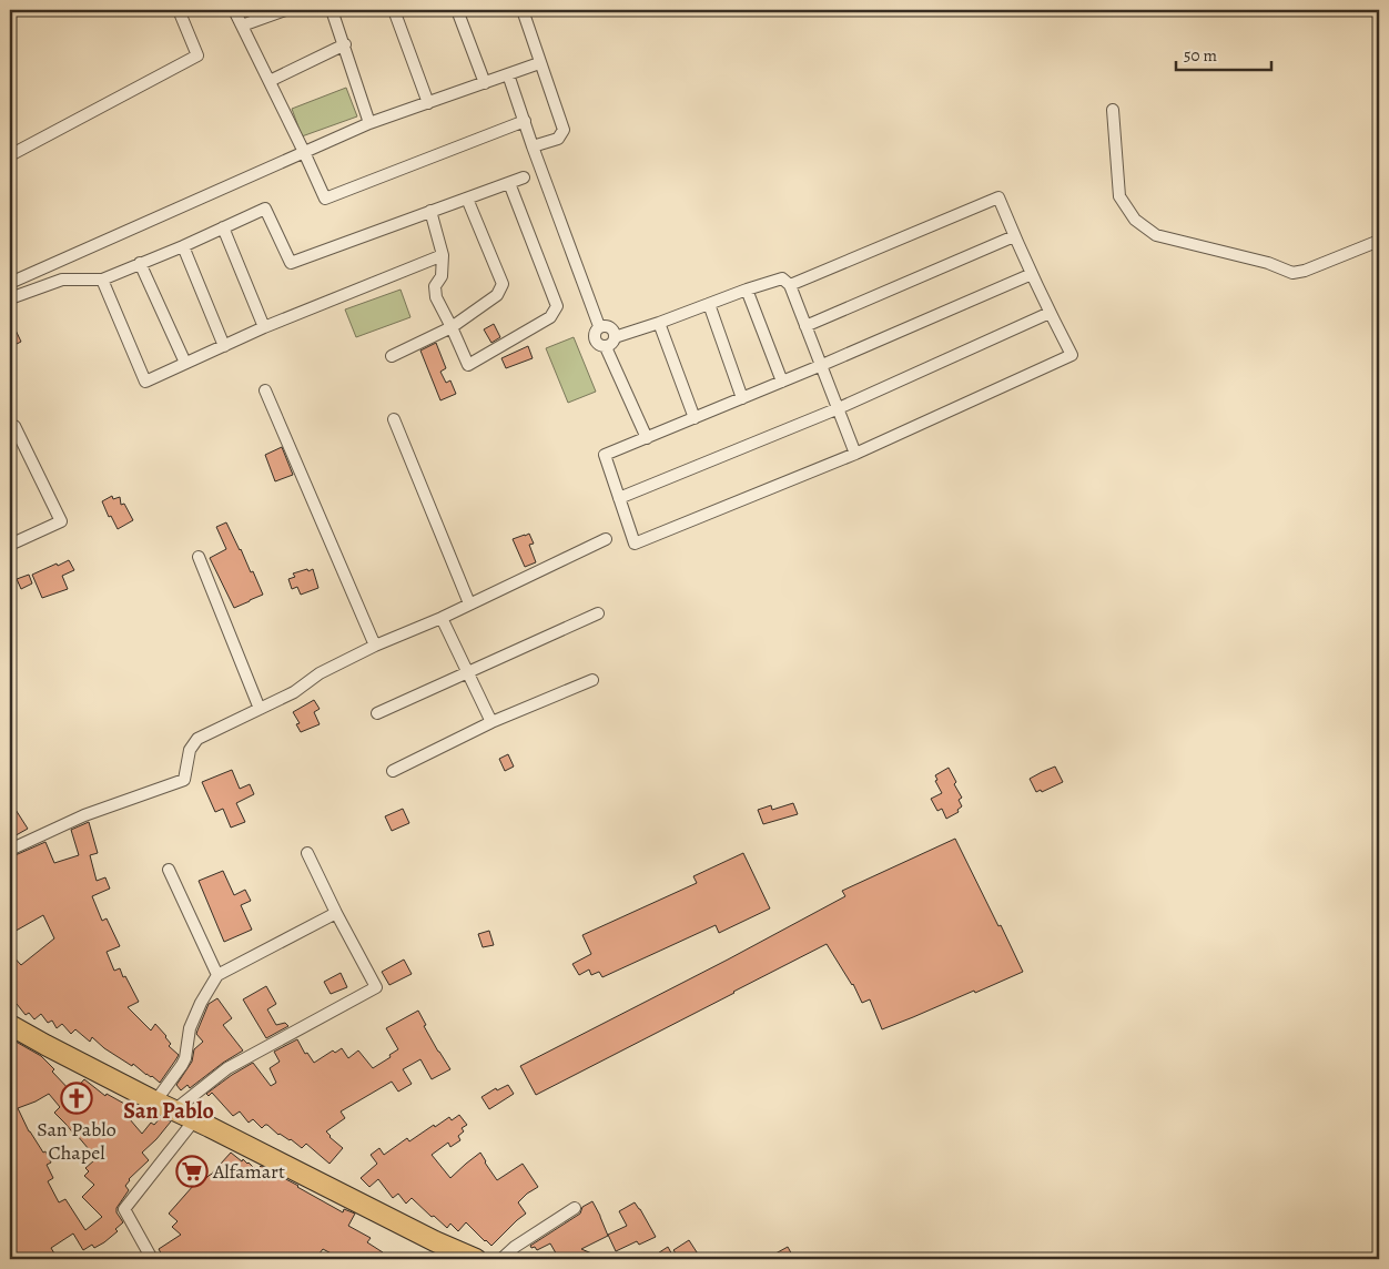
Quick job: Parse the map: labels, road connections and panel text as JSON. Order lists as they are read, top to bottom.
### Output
{
  "districts": ["San Pablo"],
  "places": {
    "church": ["San Pablo Chapel"],
    "supermarket": ["Alfamart"]
  },
  "scale_bar": "50 m"
}
